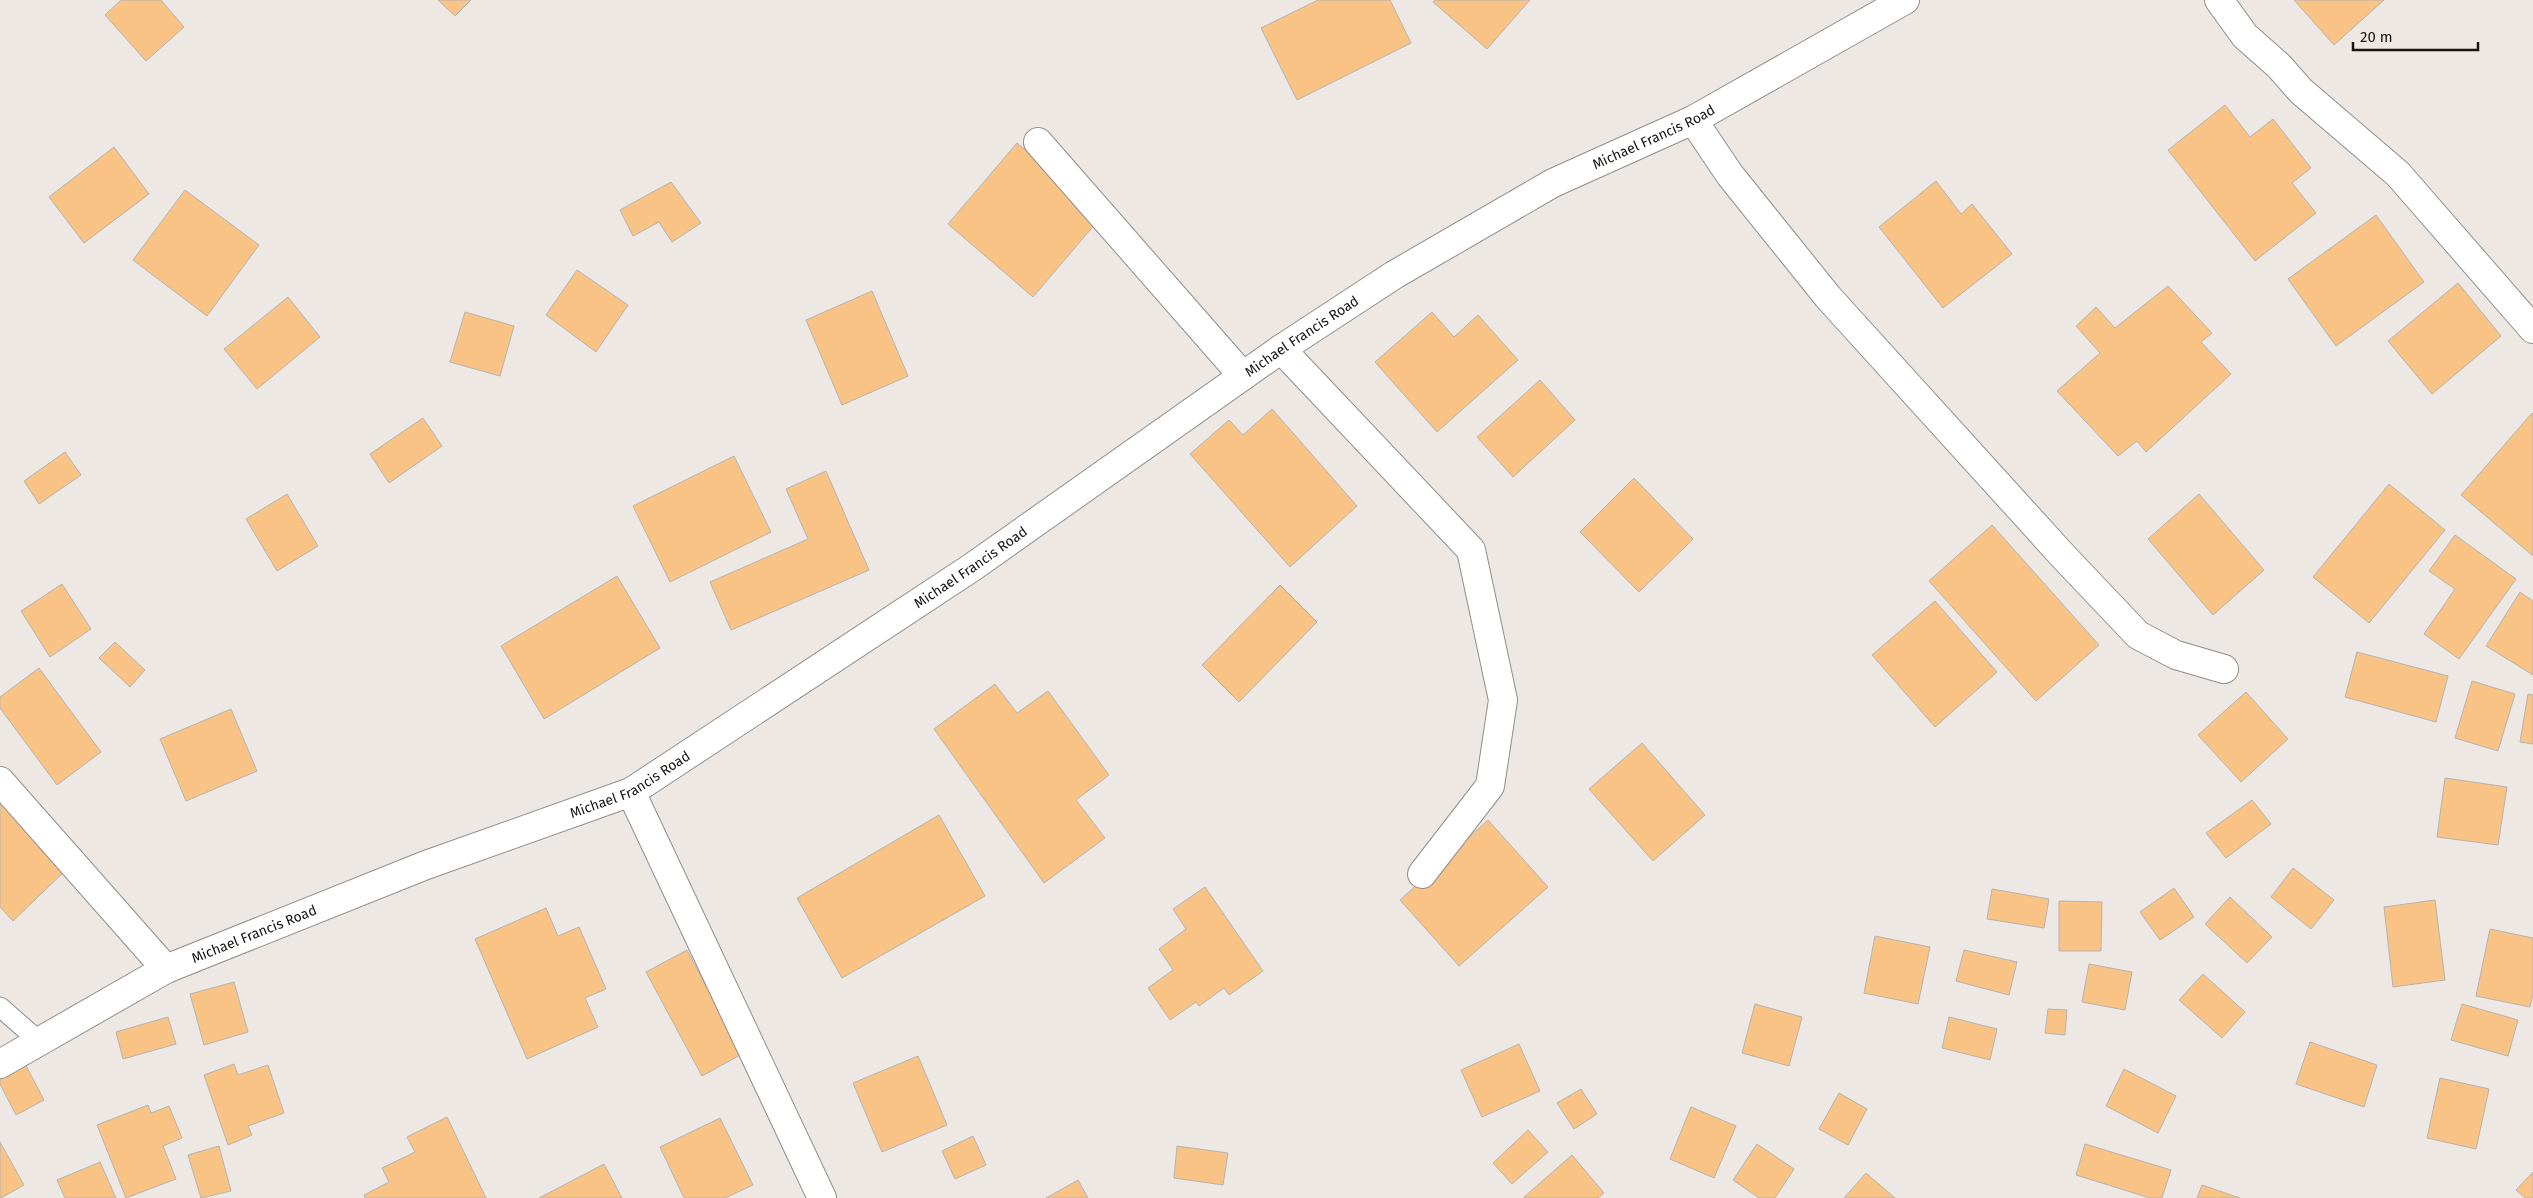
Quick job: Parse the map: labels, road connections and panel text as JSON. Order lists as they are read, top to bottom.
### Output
{
  "streets": {
    "street": ["Michael Francis Road"]
  },
  "scale_bar": "20 m"
}
